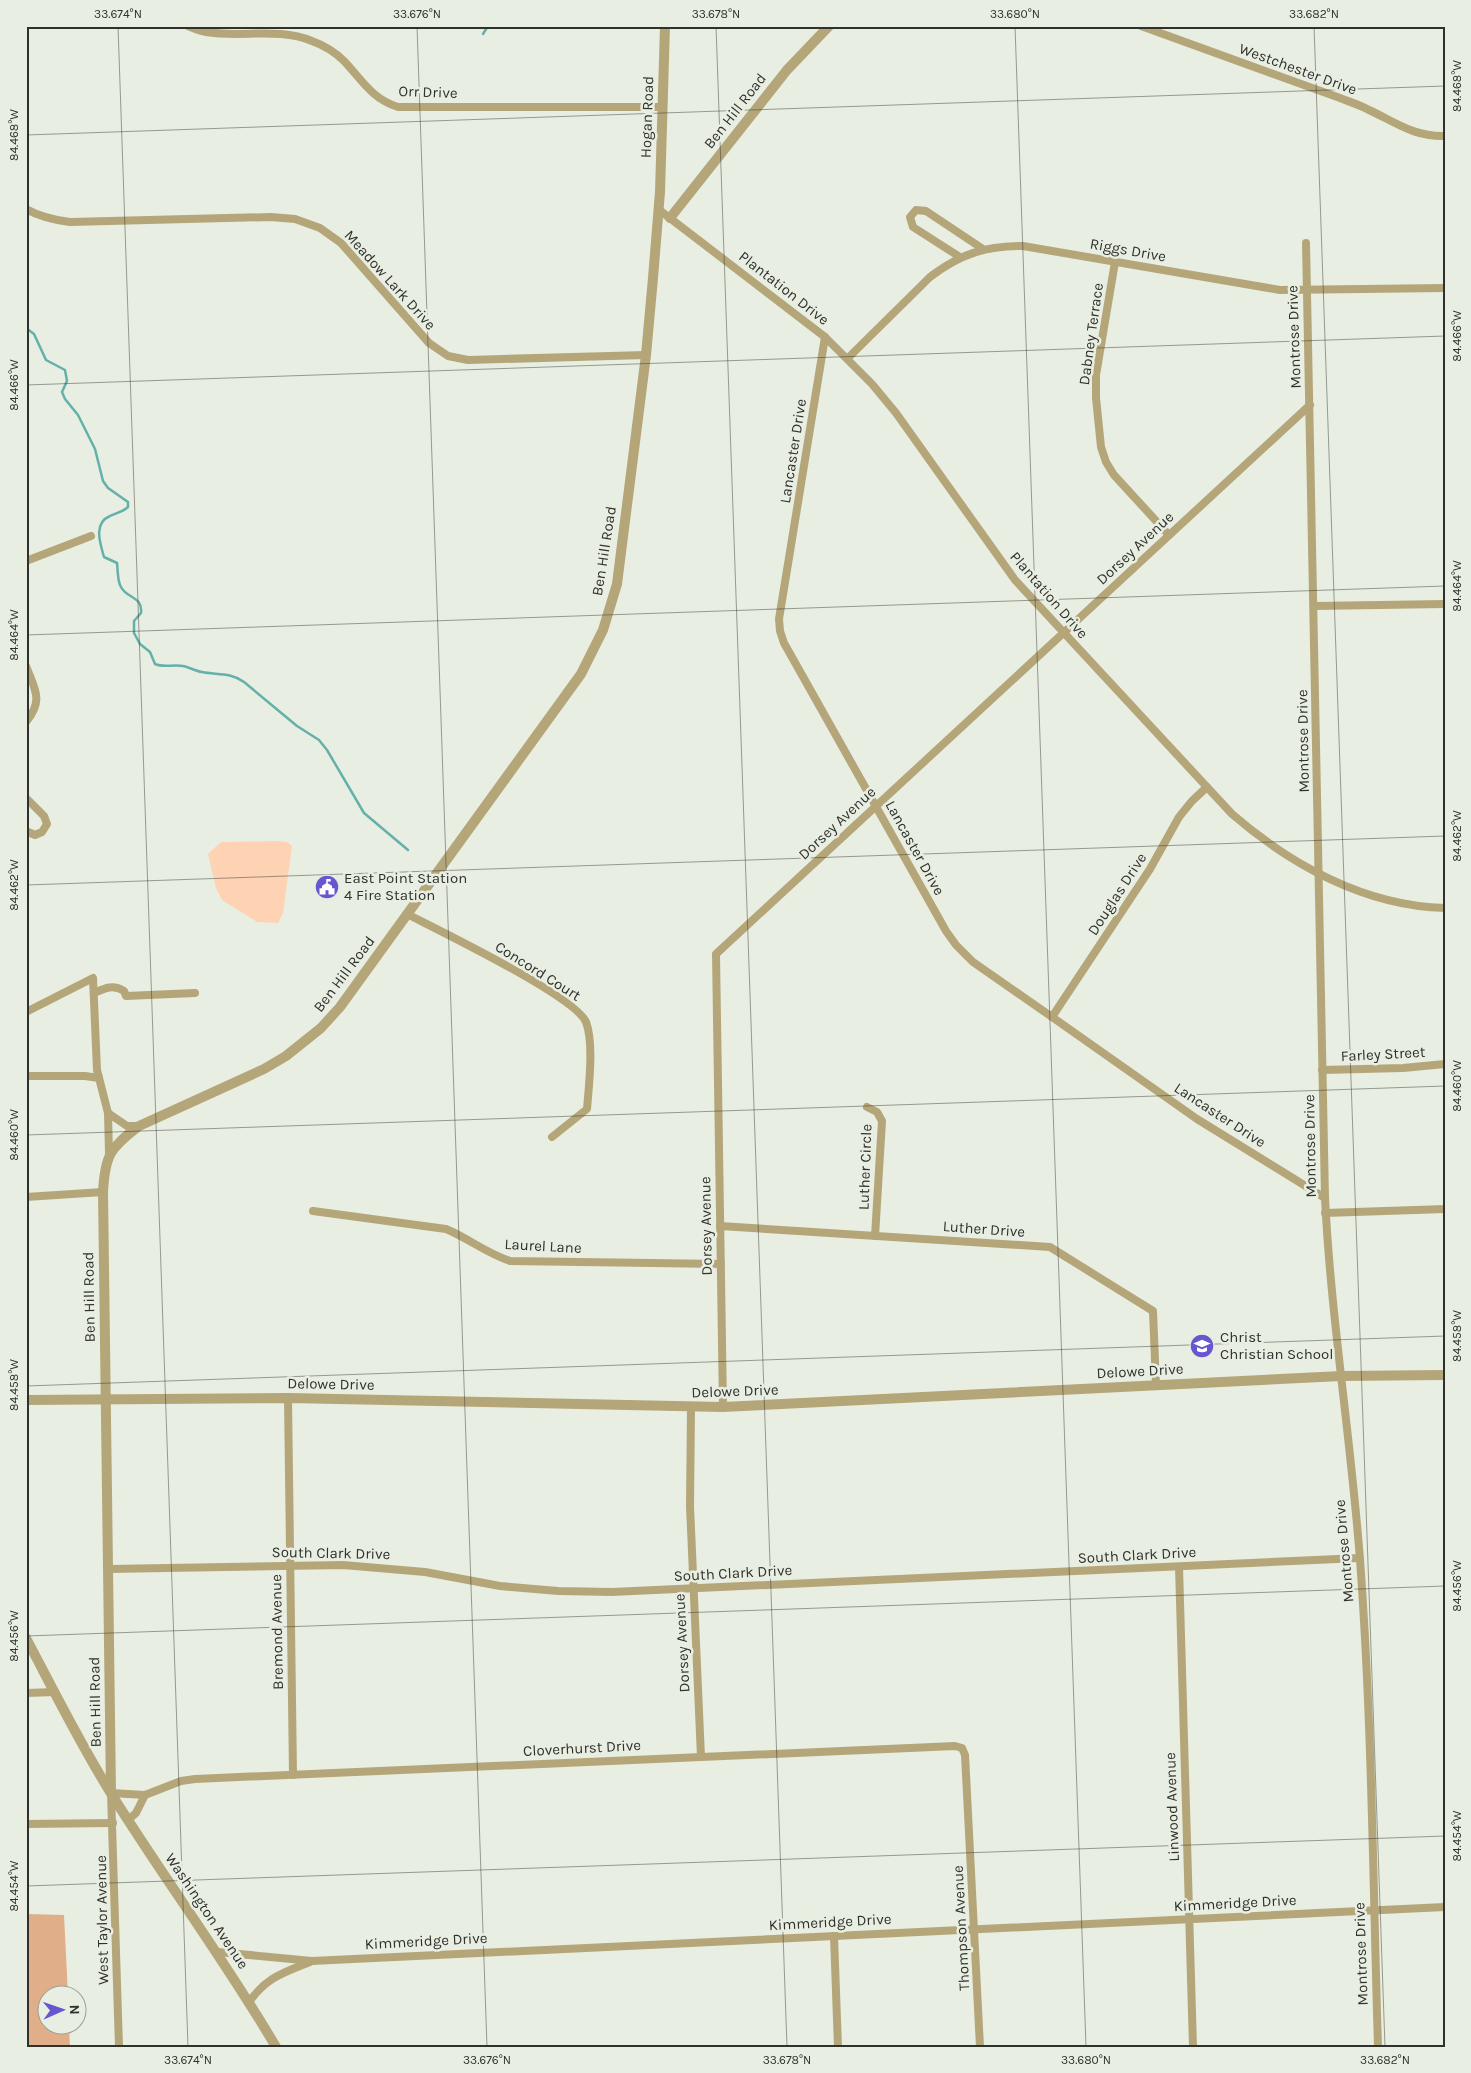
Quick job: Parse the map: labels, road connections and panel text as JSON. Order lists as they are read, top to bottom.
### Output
{
  "streets": {
    "street": [
      "Westchester Drive",
      "Orr Drive",
      "Ben Hill Road",
      "Hogan Road",
      "Riggs Drive",
      "Meadow Lark Drive",
      "Plantation Drive",
      "Dabney Terrace",
      "Montrose Drive",
      "Lancaster Drive",
      "Dorsey Avenue",
      "Douglas Drive",
      "Concord Court",
      "Farley Street",
      "Luther Circle",
      "Luther Drive",
      "Laurel Lane",
      "Delowe Drive",
      "South Clark Drive",
      "Bremond Avenue",
      "Cloverhurst Drive",
      "Linwood Avenue",
      "Kimmeridge Drive",
      "Washington Avenue",
      "West Taylor Avenue",
      "Thompson Avenue"
    ]
  },
  "crossings": [
    ["Orr Drive", "Hogan Road"],
    ["Ben Hill Road", "Hogan Road"],
    ["Ben Hill Road", "Meadow Lark Drive"],
    ["Ben Hill Road", "Plantation Drive"],
    ["Ben Hill Road", "Concord Court"],
    ["Ben Hill Road", "Delowe Drive"],
    ["Ben Hill Road", "South Clark Drive"],
    ["Ben Hill Road", "Cloverhurst Drive"],
    ["Ben Hill Road", "Washington Avenue"],
    ["Ben Hill Road", "West Taylor Avenue"],
    ["Hogan Road", "Plantation Drive"],
    ["Riggs Drive", "Plantation Drive"],
    ["Riggs Drive", "Dabney Terrace"],
    ["Riggs Drive", "Montrose Drive"],
    ["Plantation Drive", "Montrose Drive"],
    ["Plantation Drive", "Lancaster Drive"],
    ["Plantation Drive", "Dorsey Avenue"],
    ["Plantation Drive", "Douglas Drive"],
    ["Dabney Terrace", "Dorsey Avenue"],
    ["Montrose Drive", "Lancaster Drive"],
    ["Montrose Drive", "Dorsey Avenue"],
    ["Montrose Drive", "Farley Street"],
    ["Montrose Drive", "Delowe Drive"],
    ["Montrose Drive", "South Clark Drive"],
    ["Montrose Drive", "Kimmeridge Drive"],
    ["Lancaster Drive", "Dorsey Avenue"],
    ["Lancaster Drive", "Douglas Drive"],
    ["Dorsey Avenue", "Luther Drive"],
    ["Dorsey Avenue", "Laurel Lane"],
    ["Dorsey Avenue", "Delowe Drive"],
    ["Dorsey Avenue", "South Clark Drive"],
    ["Dorsey Avenue", "Cloverhurst Drive"],
    ["Luther Circle", "Luther Drive"],
    ["Luther Drive", "Delowe Drive"],
    ["Delowe Drive", "Bremond Avenue"],
    ["South Clark Drive", "Bremond Avenue"],
    ["South Clark Drive", "Linwood Avenue"],
    ["Bremond Avenue", "Cloverhurst Drive"],
    ["Cloverhurst Drive", "Washington Avenue"],
    ["Cloverhurst Drive", "West Taylor Avenue"],
    ["Cloverhurst Drive", "Thompson Avenue"],
    ["Linwood Avenue", "Kimmeridge Drive"],
    ["Kimmeridge Drive", "Washington Avenue"],
    ["Kimmeridge Drive", "Thompson Avenue"],
    ["Washington Avenue", "West Taylor Avenue"]
  ],
  "places": {
    "public building": ["East Point Station 4 Fire Station"],
    "school or university": ["Christ Christian School"]
  },
  "north": "right",
  "coordinates": [
    "33.674°N",
    "33.676°N",
    "33.678°N",
    "33.680°N",
    "33.682°N",
    "84.468°W",
    "84.466°W",
    "84.464°W",
    "84.462°W",
    "84.460°W",
    "84.458°W",
    "84.456°W",
    "84.454°W"
  ]
}
